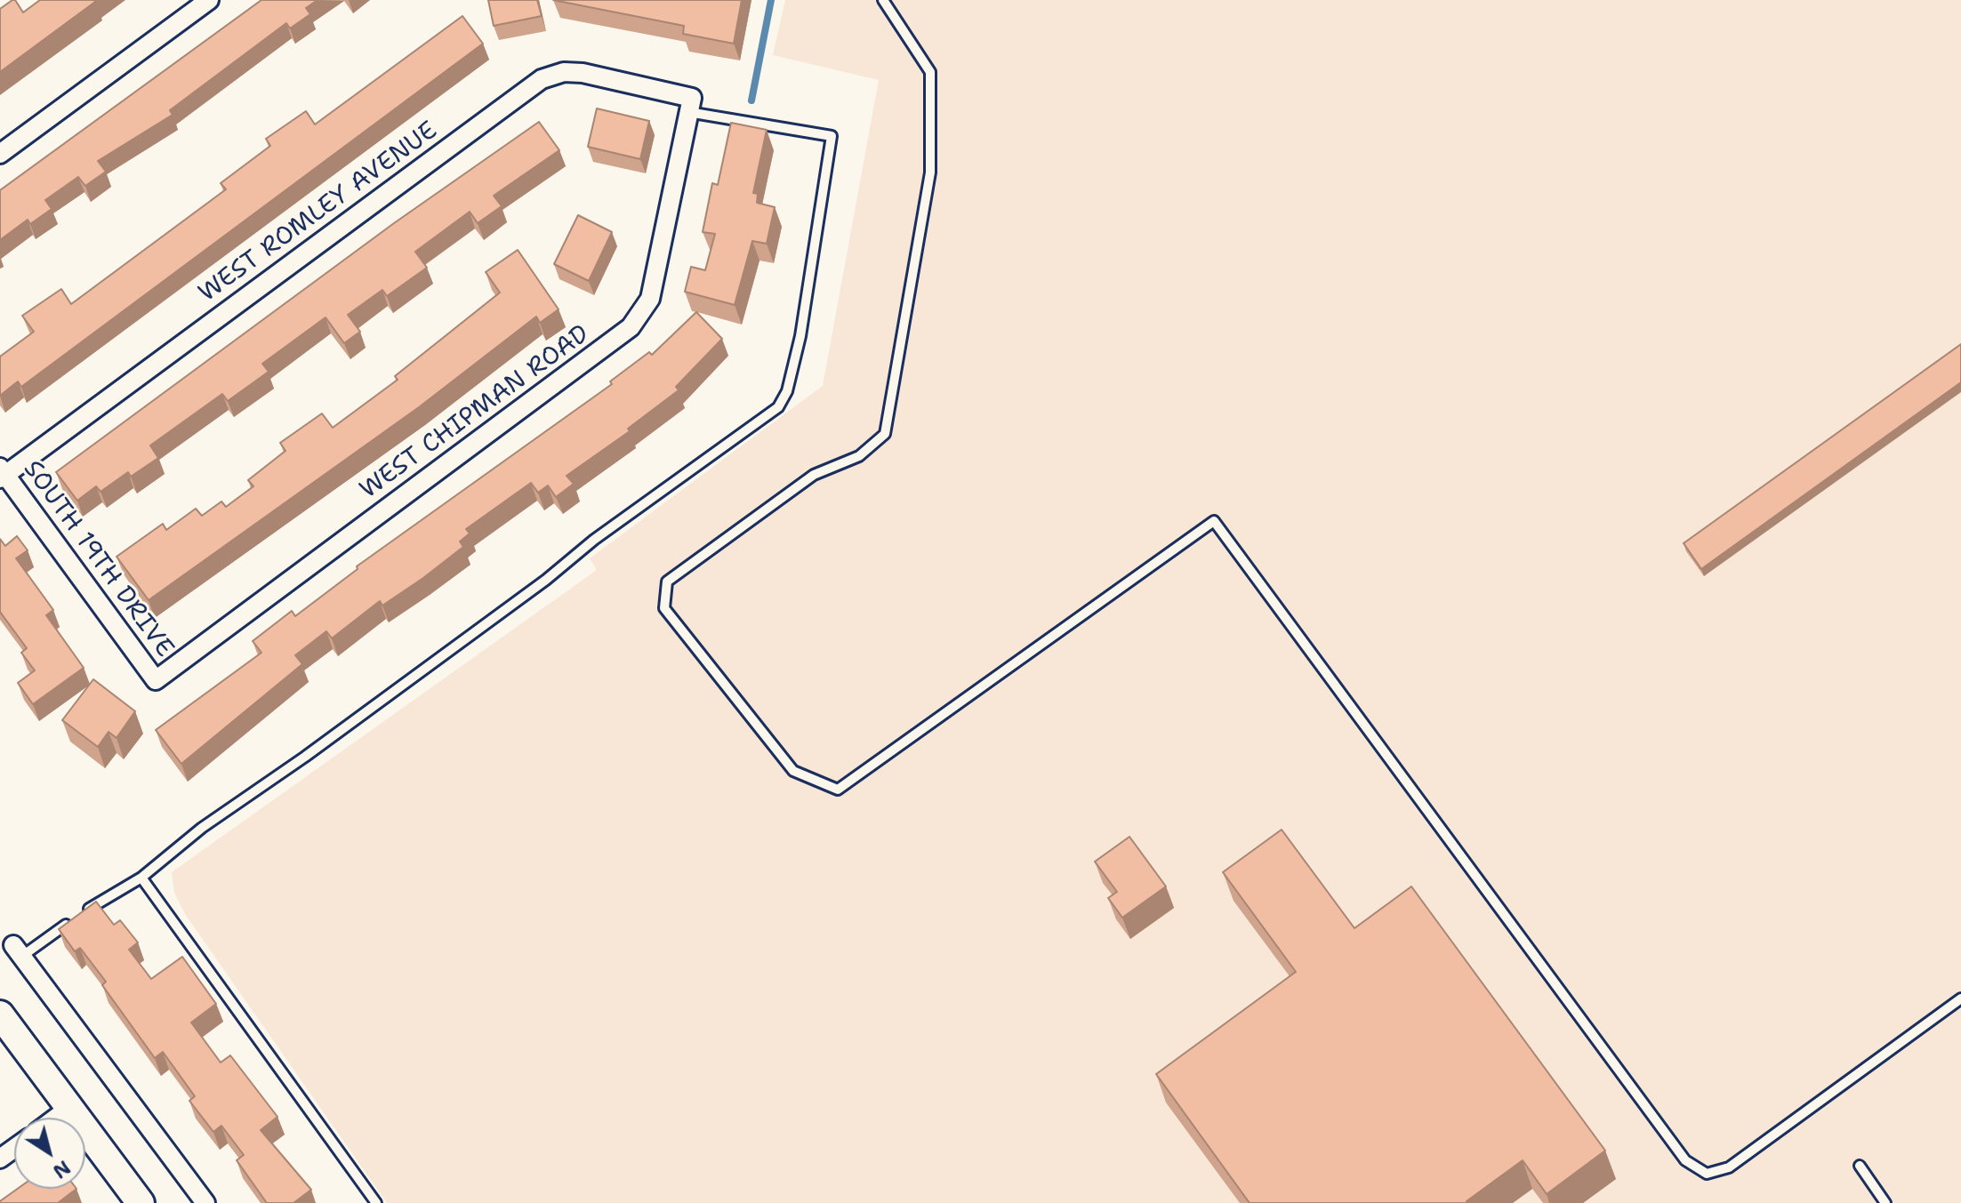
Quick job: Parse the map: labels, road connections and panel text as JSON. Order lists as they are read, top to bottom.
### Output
{
  "streets": {
    "street": ["WEST ROMLEY AVENUE", "WEST CHIPMAN ROAD", "SOUTH 19TH DRIVE"]
  },
  "crossings": [
    ["WEST ROMLEY AVENUE", "WEST CHIPMAN ROAD"],
    ["WEST ROMLEY AVENUE", "SOUTH 19TH DRIVE"],
    ["WEST CHIPMAN ROAD", "SOUTH 19TH DRIVE"]
  ],
  "north": "bottom right"
}
